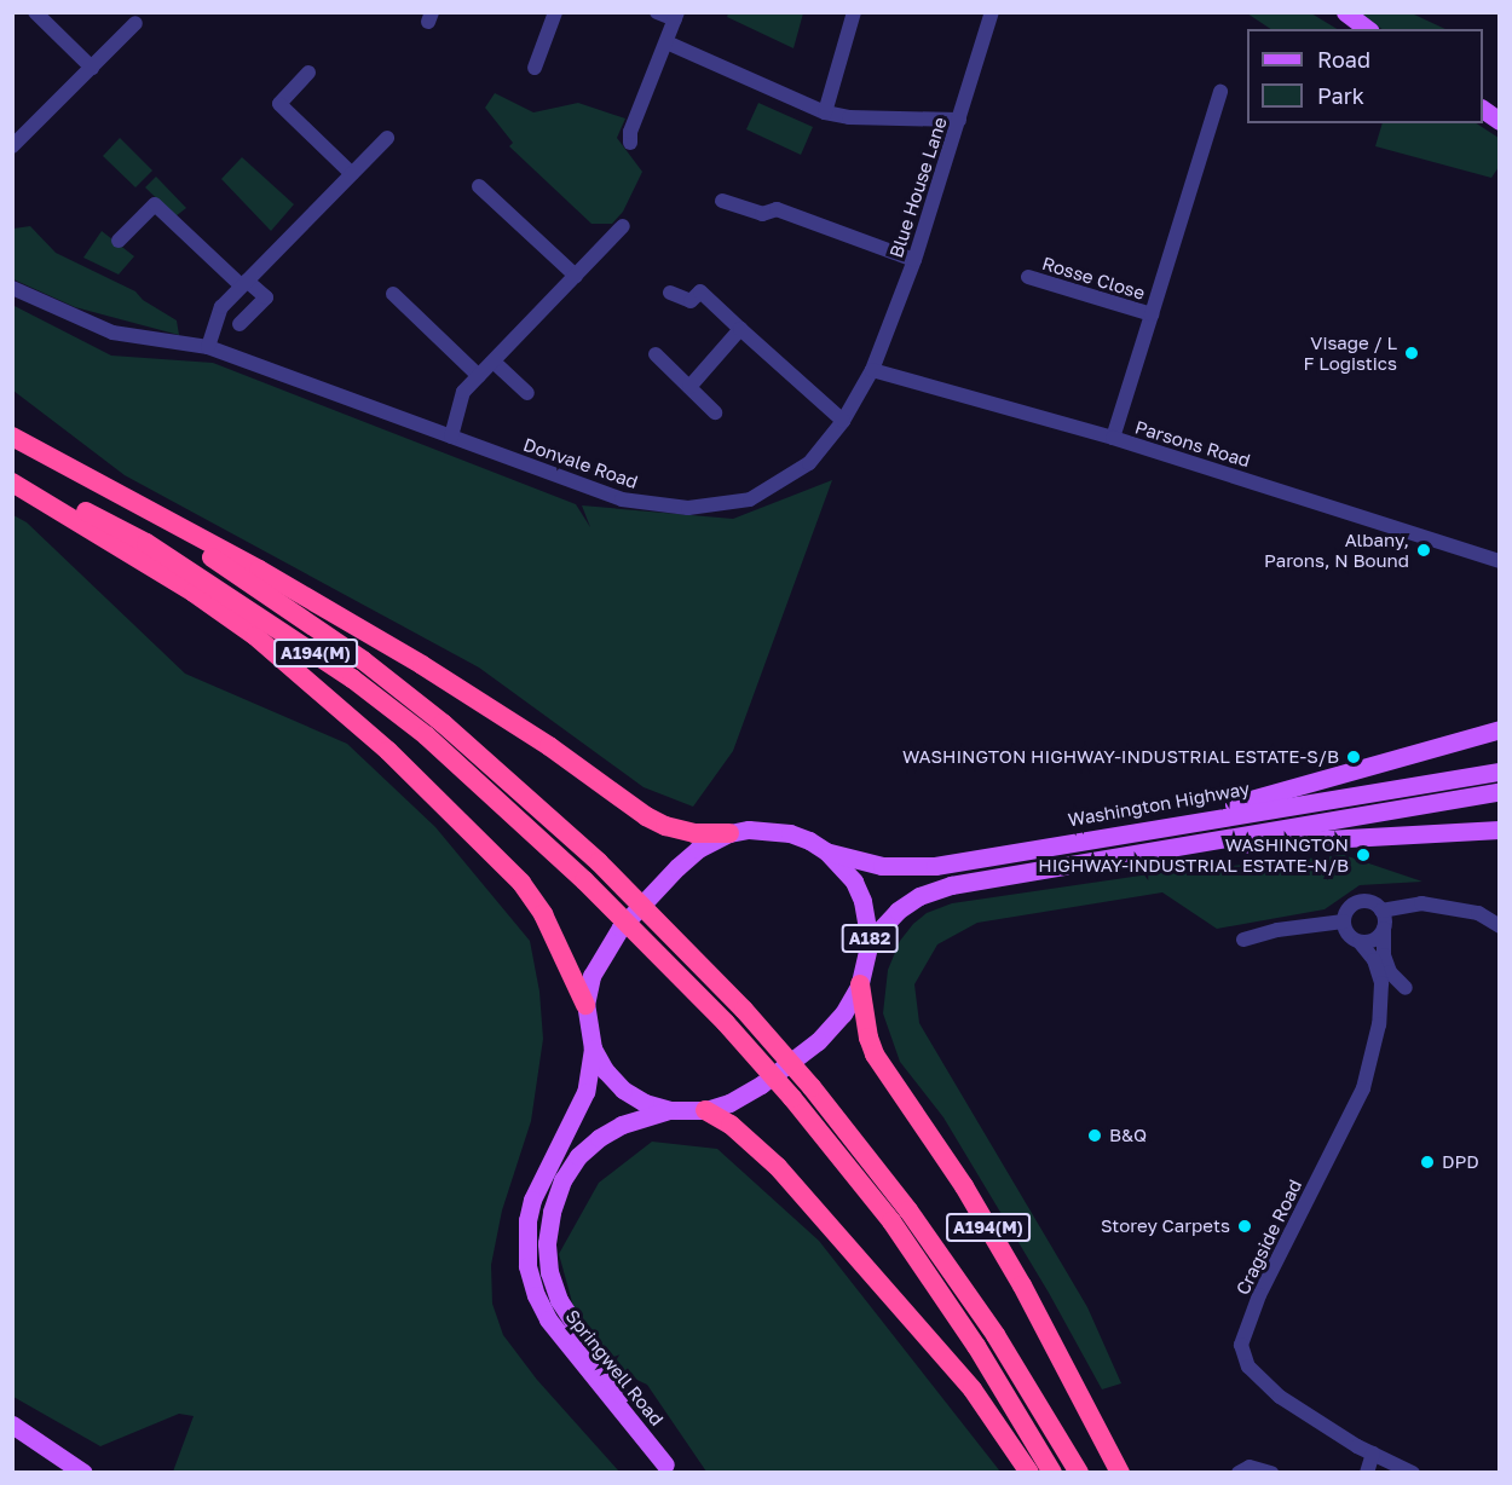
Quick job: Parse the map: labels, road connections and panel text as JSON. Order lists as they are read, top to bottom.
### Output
{
  "streets": {
    "highway": ["A194(M)"],
    "main road": ["Washington Highway", "A182", "Springwell Road"],
    "street": [
      "Blue House Lane",
      "Rosse Close",
      "Parsons Road",
      "Donvale Road",
      "Cragside Road"
    ]
  },
  "crossings": [
    ["Blue House Lane", "Parsons Road"],
    ["Blue House Lane", "Donvale Road"],
    ["Rosse Close", "Parsons Road"],
    ["Parsons Road", "Donvale Road"],
    ["A194(M)", "A182"],
    ["Washington Highway", "A182"],
    ["A182", "Springwell Road"]
  ],
  "places": [
    "Visage / L F Logistics",
    "Albany, Parons, N Bound",
    "WASHINGTON HIGHWAY-INDUSTRIAL ESTATE-S/B",
    "WASHINGTON HIGHWAY-INDUSTRIAL ESTATE-N/B",
    "B&Q",
    "DPD",
    "Storey Carpets"
  ],
  "legend": ["Road", "Park"]
}
